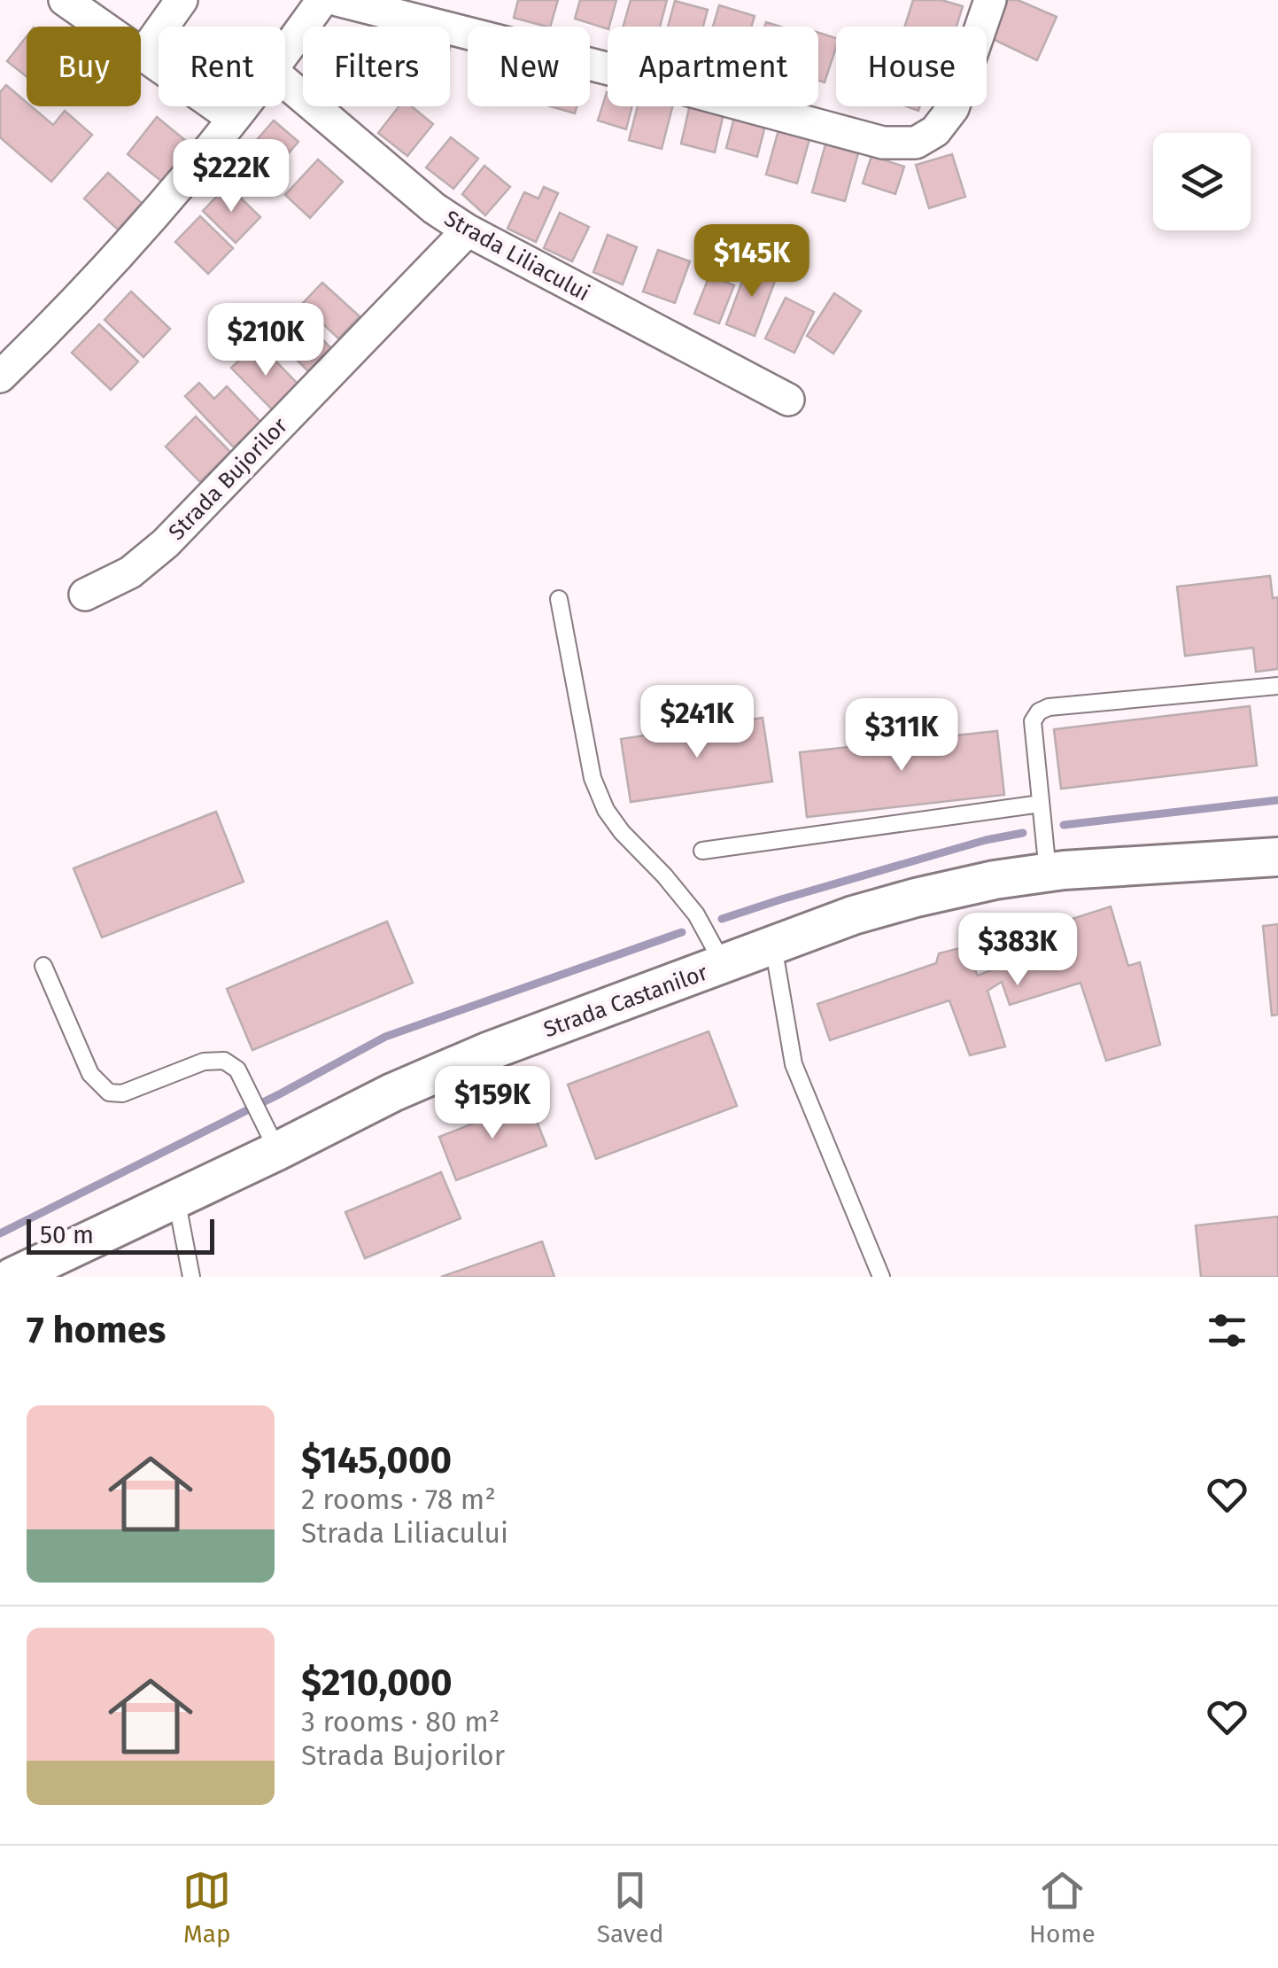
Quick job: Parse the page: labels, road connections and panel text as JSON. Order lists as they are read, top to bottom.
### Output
{
  "streets": {
    "street": ["Strada Liliacului", "Strada Bujorilor", "Strada Castanilor"]
  },
  "crossings": [
    ["Strada Liliacului", "Strada Bujorilor"]
  ],
  "scale_bar": "50 m",
  "page": {
    "chip": [
      "Buy",
      "Rent",
      "Filters",
      "New",
      "Apartment",
      "House"
    ],
    "price": [
      "$222K",
      "$145K",
      "$210K",
      "$241K",
      "$311K",
      "$383K",
      "$159K"
    ],
    "scale": "50 m",
    "heading": "7 homes",
    "list": [
      {
        "name": "$145,000",
        "note": "2 rooms · 78 m² · Strada Liliacului"
      },
      {
        "name": "$210,000",
        "note": "3 rooms · 80 m² · Strada Bujorilor"
      }
    ],
    "tabs": ["Map", "Saved", "Home"]
  }
}
